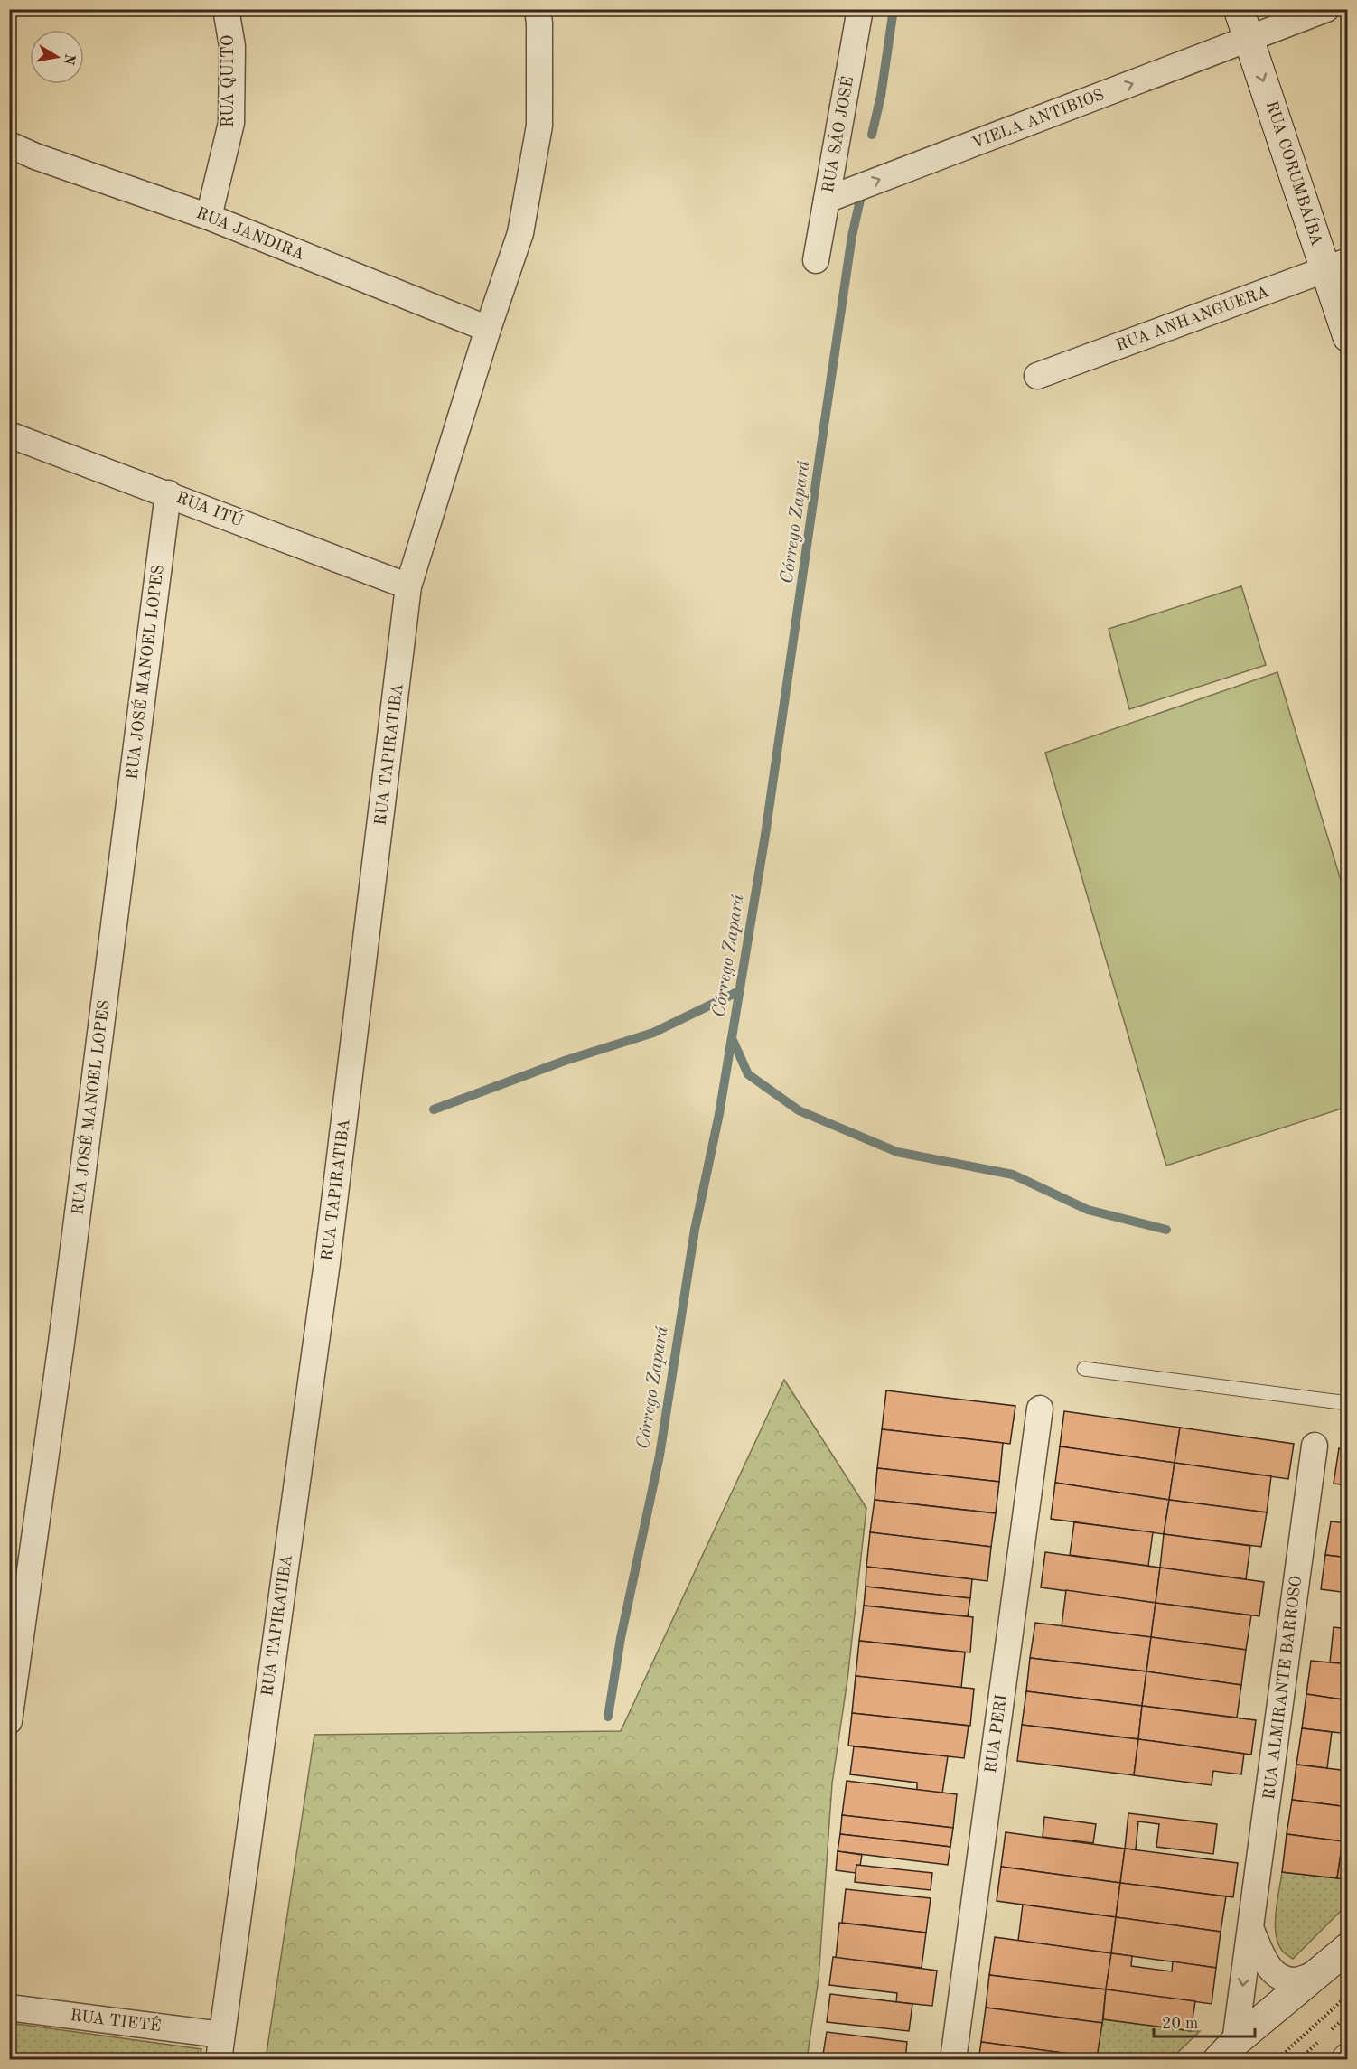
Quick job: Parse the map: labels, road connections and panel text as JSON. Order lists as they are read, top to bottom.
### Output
{
  "streets": {
    "main road": ["RUA CORUMBAÍBA"],
    "street": [
      "RUA QUITO",
      "VIELA ANTIBIOS",
      "RUA SÃO JOSÉ",
      "RUA JANDIRA",
      "RUA ANHANGUERA",
      "RUA ITÚ",
      "RUA JOSÉ MANOEL LOPES",
      "RUA TAPIRATIBA",
      "RUA ALMIRANTE BARROSO",
      "RUA PERI",
      "RUA TIETÊ"
    ]
  },
  "crossings": [
    ["RUA QUITO", "RUA JANDIRA"],
    ["VIELA ANTIBIOS", "RUA SÃO JOSÉ"],
    ["VIELA ANTIBIOS", "RUA CORUMBAÍBA"],
    ["RUA CORUMBAÍBA", "RUA ANHANGUERA"],
    ["RUA JANDIRA", "RUA TAPIRATIBA"],
    ["RUA ITÚ", "RUA JOSÉ MANOEL LOPES"],
    ["RUA ITÚ", "RUA TAPIRATIBA"],
    ["RUA TAPIRATIBA", "RUA TIETÊ"]
  ],
  "one_way": ["VIELA ANTIBIOS", "RUA CORUMBAÍBA"],
  "water": ["Córrego Zapará"],
  "scale_bar": "20 m",
  "north": "right"
}
